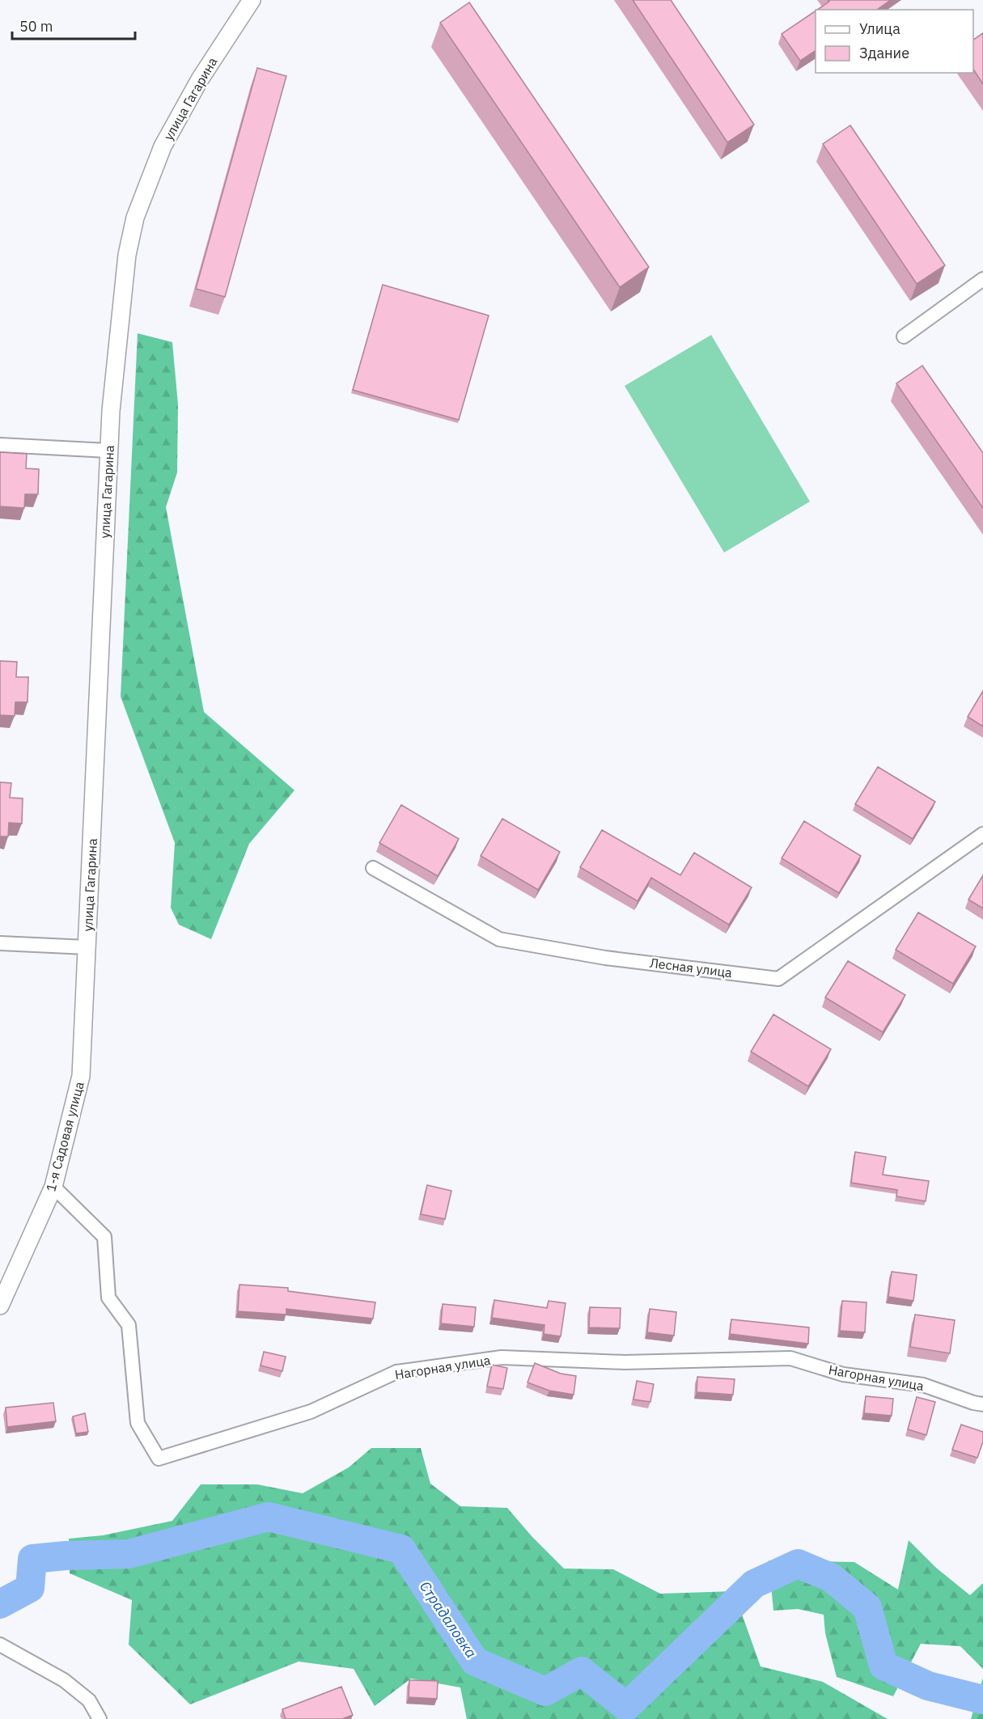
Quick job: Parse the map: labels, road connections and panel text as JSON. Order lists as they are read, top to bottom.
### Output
{
  "streets": {
    "street": [
      "улица Гагарина",
      "Лесная улица",
      "1-я Садовая улица",
      "Нагорная улица"
    ]
  },
  "crossings": [
    ["улица Гагарина", "1-я Садовая улица"],
    ["1-я Садовая улица", "Нагорная улица"]
  ],
  "water": ["Страдаловка"],
  "legend": ["Улица", "Здание"],
  "scale_bar": "50 m"
}
